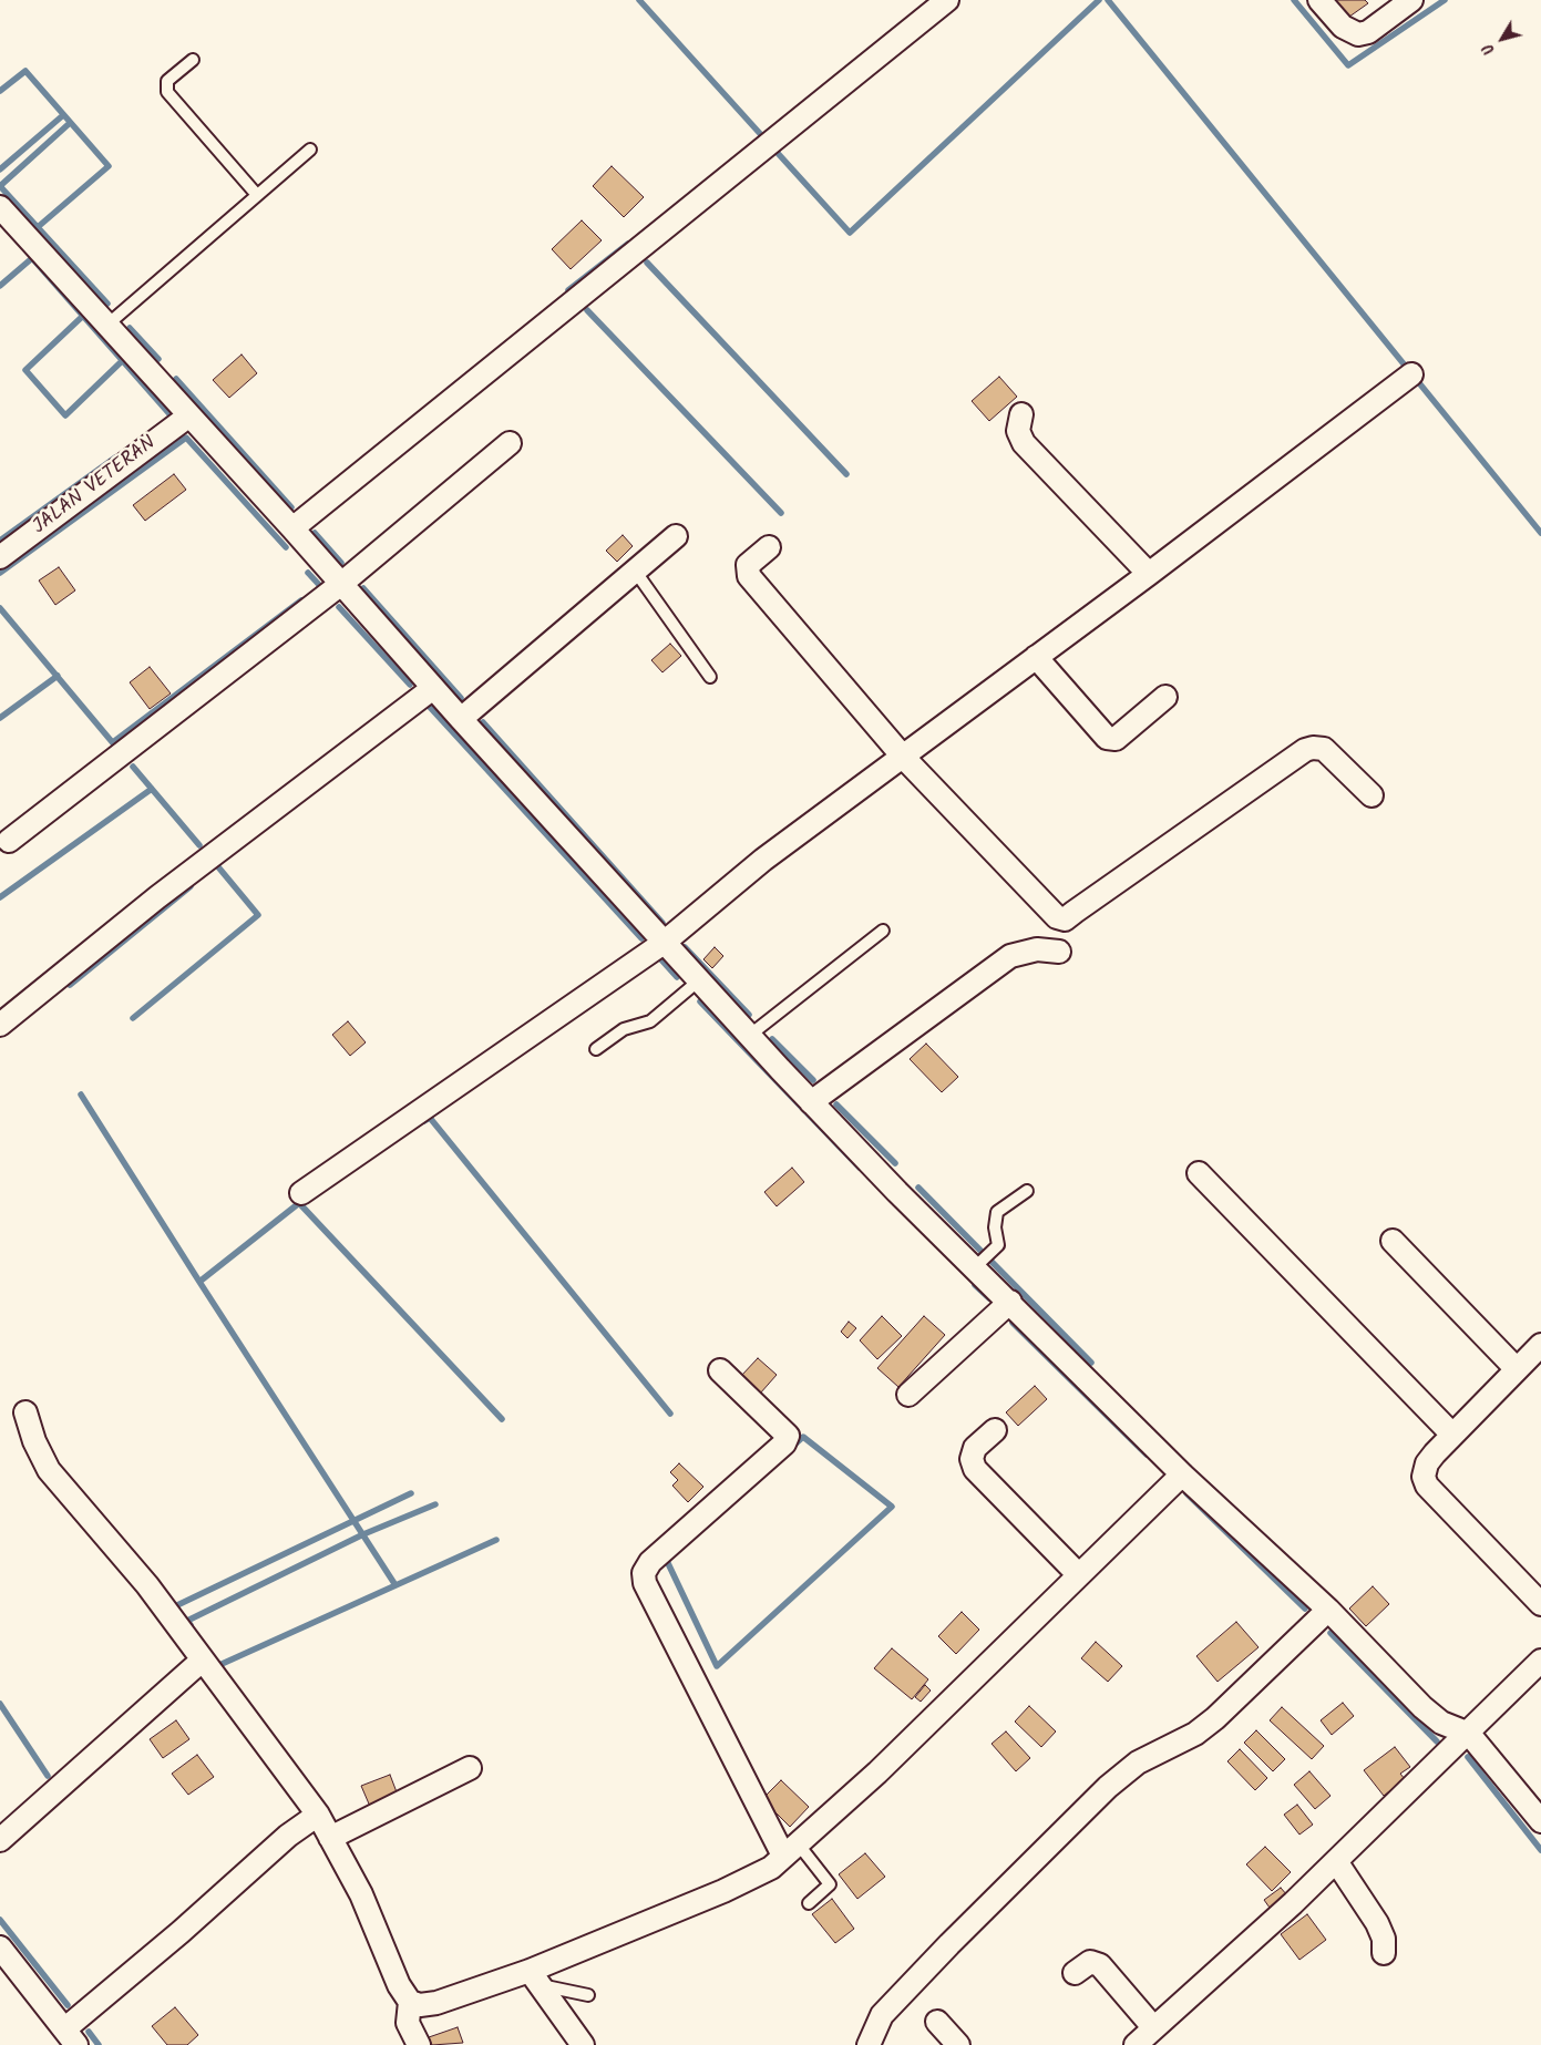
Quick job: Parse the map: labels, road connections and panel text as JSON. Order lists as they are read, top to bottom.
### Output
{
  "streets": {
    "street": ["JALAN VETERAN"]
  },
  "north": "bottom left"
}
